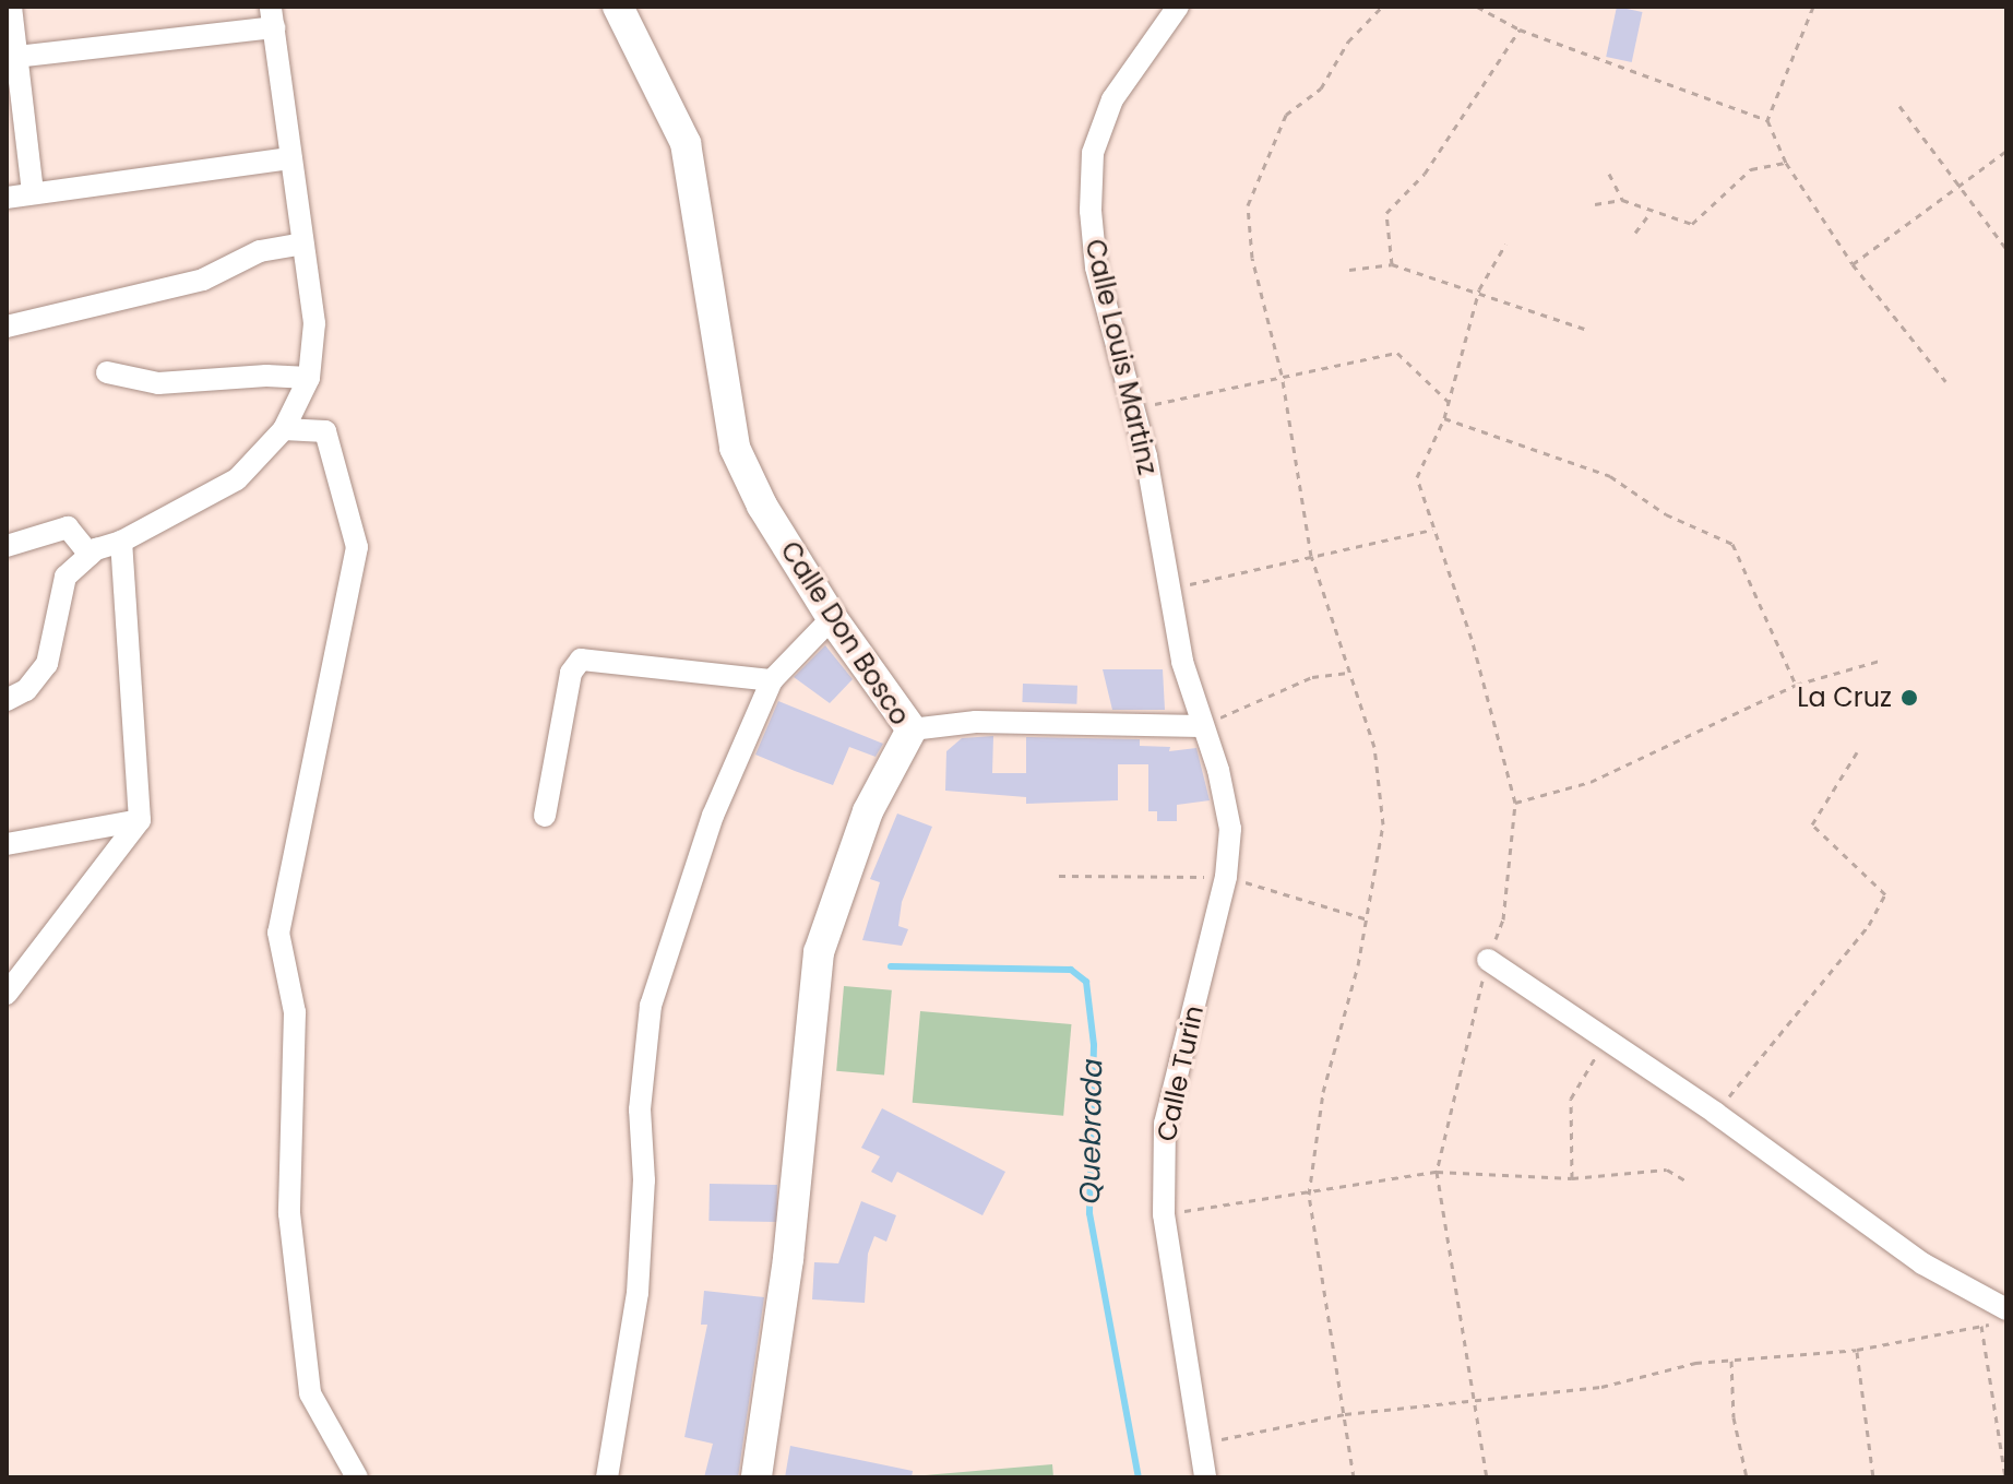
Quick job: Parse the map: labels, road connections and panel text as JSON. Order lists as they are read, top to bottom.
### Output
{
  "streets": {
    "street": ["Calle Louis Martinz", "Calle Don Bosco", "Calle Turin"]
  },
  "crossings": [
    ["Calle Louis Martinz", "Calle Turin"]
  ],
  "water": ["Quebrada"],
  "places": ["La Cruz"]
}
